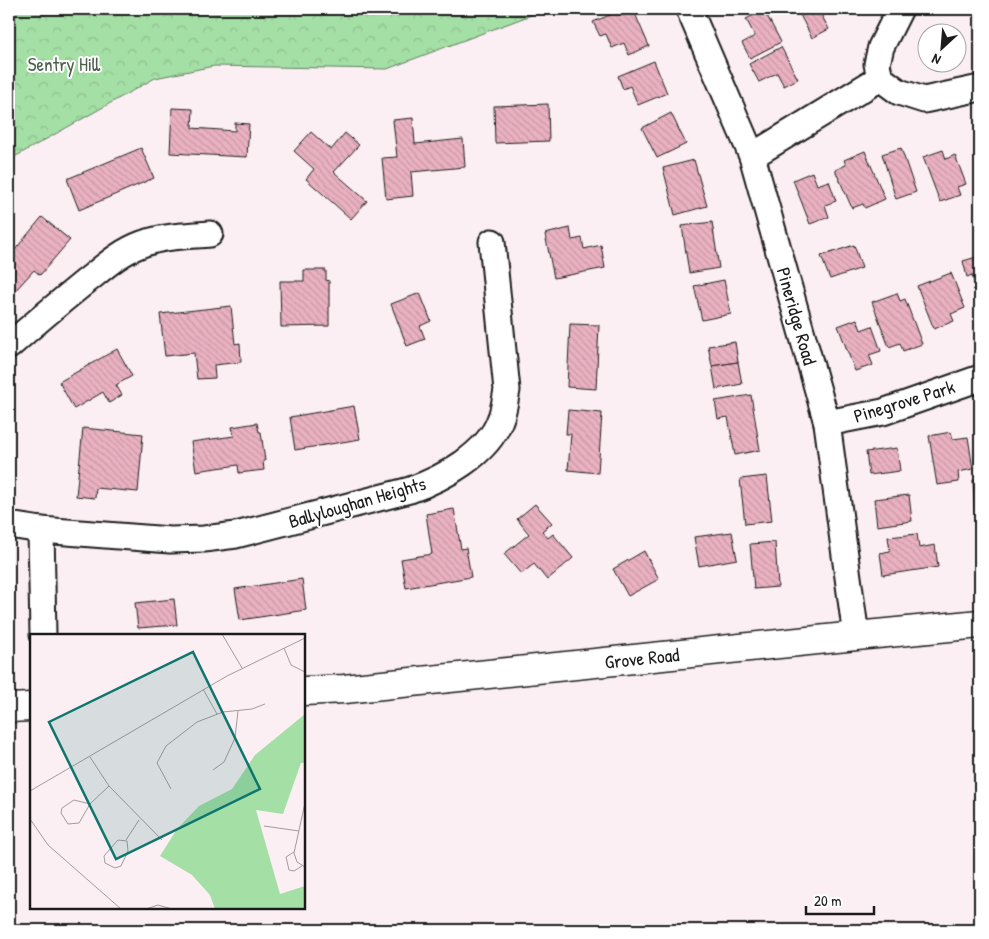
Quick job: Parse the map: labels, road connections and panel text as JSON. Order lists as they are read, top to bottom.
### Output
{
  "streets": {
    "street": [
      "Pineridge Road",
      "Pinegrove Park",
      "Ballyloughan Heights",
      "Grove Road"
    ]
  },
  "crossings": [
    ["Pineridge Road", "Pinegrove Park"],
    ["Pineridge Road", "Grove Road"]
  ],
  "parks": ["Sentry Hill"],
  "scale_bar": "20 m",
  "north": "bottom left"
}
